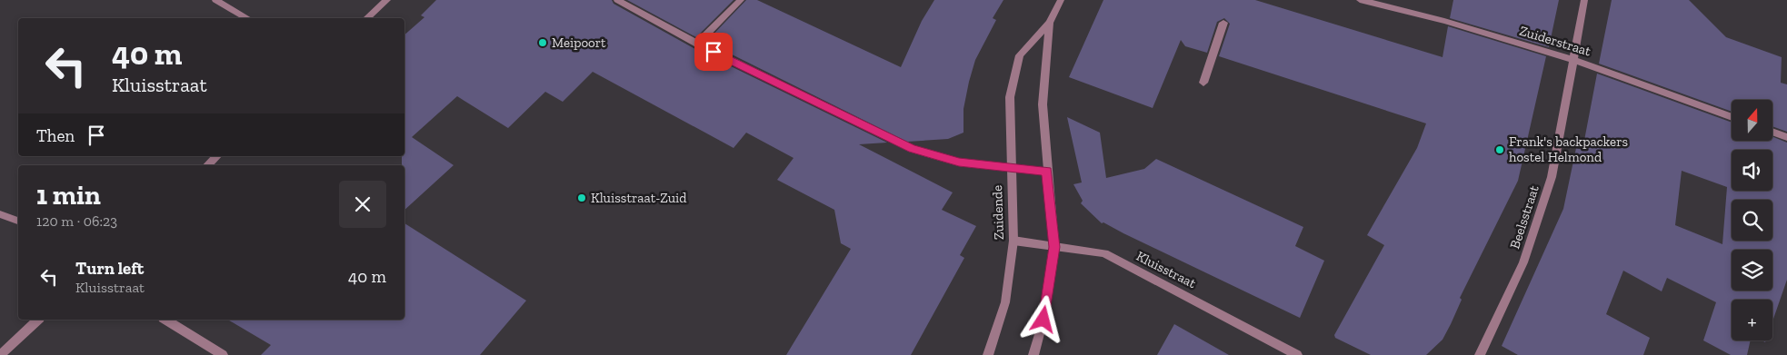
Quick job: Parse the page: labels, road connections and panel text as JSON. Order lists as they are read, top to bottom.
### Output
{
  "streets": {
    "street": [
      "Zuiderstraat",
      "Zuidende",
      "Beelsstraat",
      "Kluisstraat"
    ]
  },
  "crossings": [
    ["Zuiderstraat", "Beelsstraat"],
    ["Zuidende", "Kluisstraat"]
  ],
  "places": ["Meipoort", "Frank's backpackers hostel Helmond", "Kluisstraat-Zuid"],
  "north": "top",
  "page": {
    "turn": ["40 m", "Kluisstraat"],
    "map_buttons": "+",
    "then": "Then",
    "heading": ["1 min", "120 m · 06:23"],
    "list": [
      {
        "name": "Turn left",
        "note": "Kluisstraat",
        "value": "40 m"
      }
    ]
  }
}
